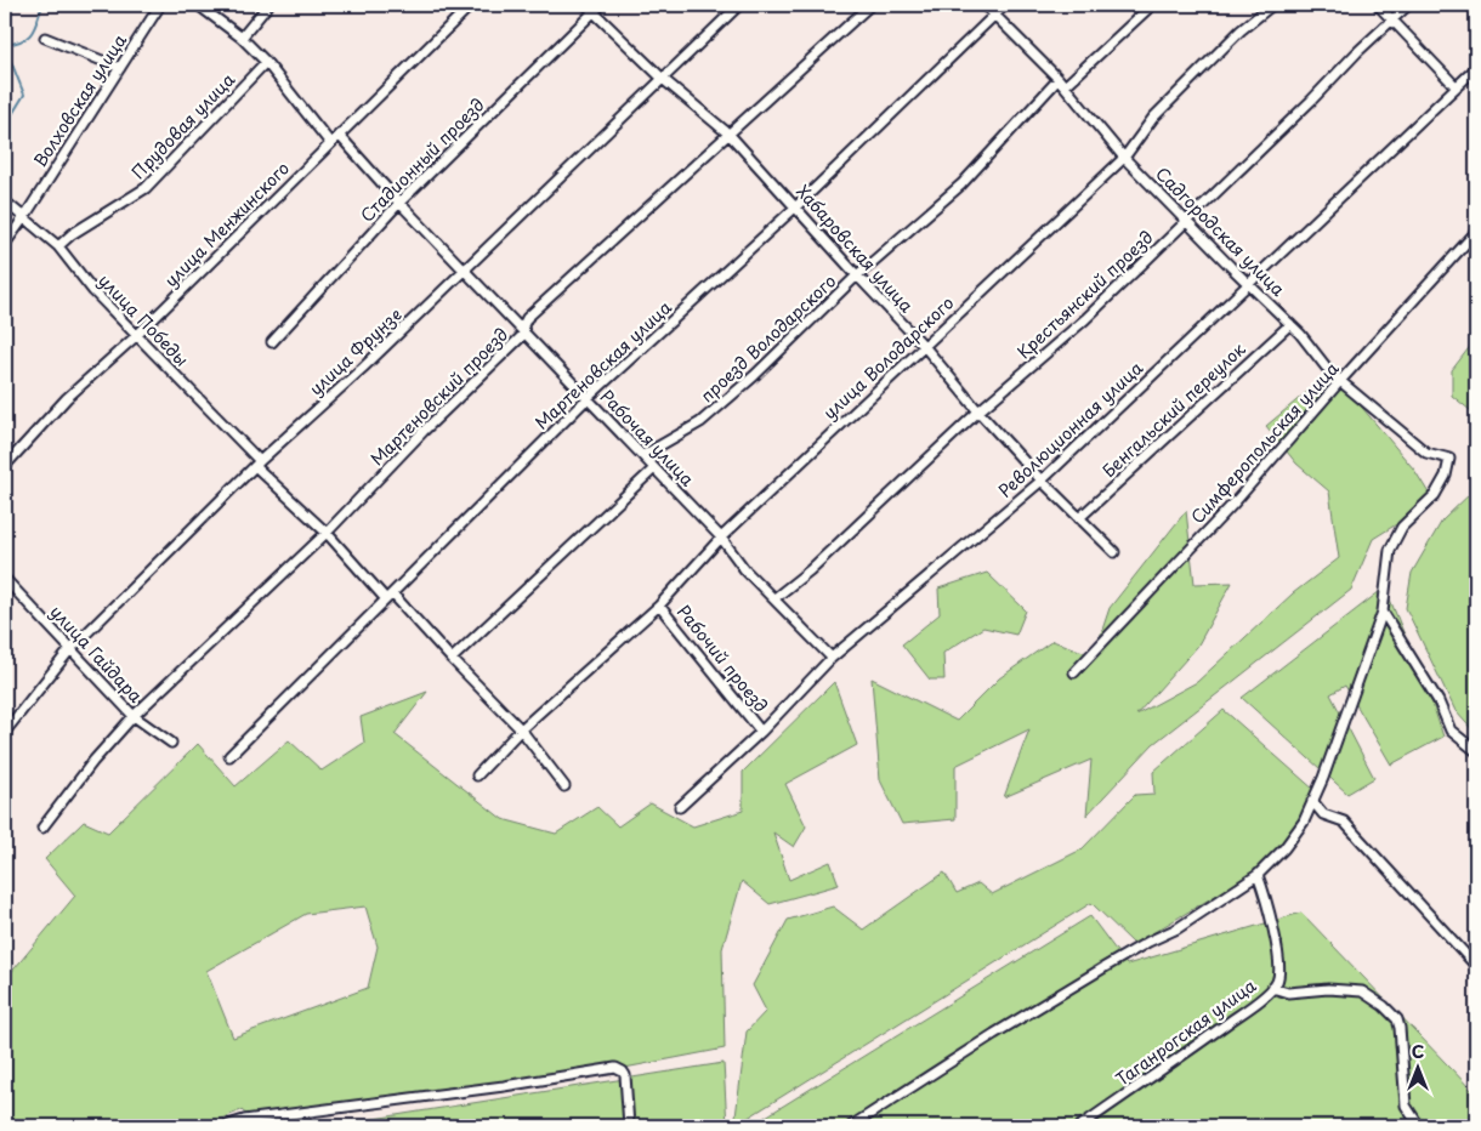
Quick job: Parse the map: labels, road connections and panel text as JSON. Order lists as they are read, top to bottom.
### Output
{
  "streets": {
    "street": [
      "Волховская улица",
      "Прудовая улица",
      "Стадионный проезд",
      "улица Менжинского",
      "Садгородская улица",
      "Хабаровская улица",
      "Крестьянский проезд",
      "улица Победы",
      "проезд Володарского",
      "улица Фрунзе",
      "улица Володарского",
      "Мартеновская улица",
      "Мартеновский проезд",
      "Бенгальский переулок",
      "Революционная улица",
      "Рабочая улица",
      "Симферопольская улица",
      "улица Гайдара",
      "Рабочий проезд",
      "Таганрогская улица"
    ]
  },
  "crossings": [
    ["Волховская улица", "улица Победы"],
    ["Прудовая улица", "улица Победы"],
    ["Стадионный проезд", "Хабаровская улица"],
    ["Стадионный проезд", "Рабочая улица"],
    ["улица Менжинского", "улица Победы"],
    ["улица Менжинского", "Рабочая улица"],
    ["Садгородская улица", "Крестьянский проезд"],
    ["Садгородская улица", "проезд Володарского"],
    ["Садгородская улица", "улица Володарского"],
    ["Садгородская улица", "Мартеновская улица"],
    ["Садгородская улица", "Бенгальский переулок"],
    ["Садгородская улица", "Революционная улица"],
    ["Садгородская улица", "Симферопольская улица"],
    ["Хабаровская улица", "Крестьянский проезд"],
    ["Хабаровская улица", "проезд Володарского"],
    ["Хабаровская улица", "улица Фрунзе"],
    ["Хабаровская улица", "улица Володарского"],
    ["Хабаровская улица", "Мартеновская улица"],
    ["Хабаровская улица", "Мартеновский проезд"],
    ["Хабаровская улица", "Бенгальский переулок"],
    ["Хабаровская улица", "Революционная улица"],
    ["Крестьянский проезд", "Рабочая улица"],
    ["улица Победы", "улица Фрунзе"],
    ["улица Победы", "улица Володарского"],
    ["улица Победы", "Мартеновская улица"],
    ["улица Победы", "Мартеновский проезд"],
    ["проезд Володарского", "Рабочая улица"],
    ["улица Фрунзе", "Рабочая улица"],
    ["улица Фрунзе", "улица Гайдара"],
    ["улица Володарского", "Рабочая улица"],
    ["улица Володарского", "Рабочий проезд"],
    ["Мартеновская улица", "Рабочая улица"],
    ["Мартеновский проезд", "Рабочая улица"],
    ["Мартеновский проезд", "улица Гайдара"],
    ["Революционная улица", "Рабочая улица"],
    ["Революционная улица", "Рабочий проезд"]
  ],
  "north": "top"
}
